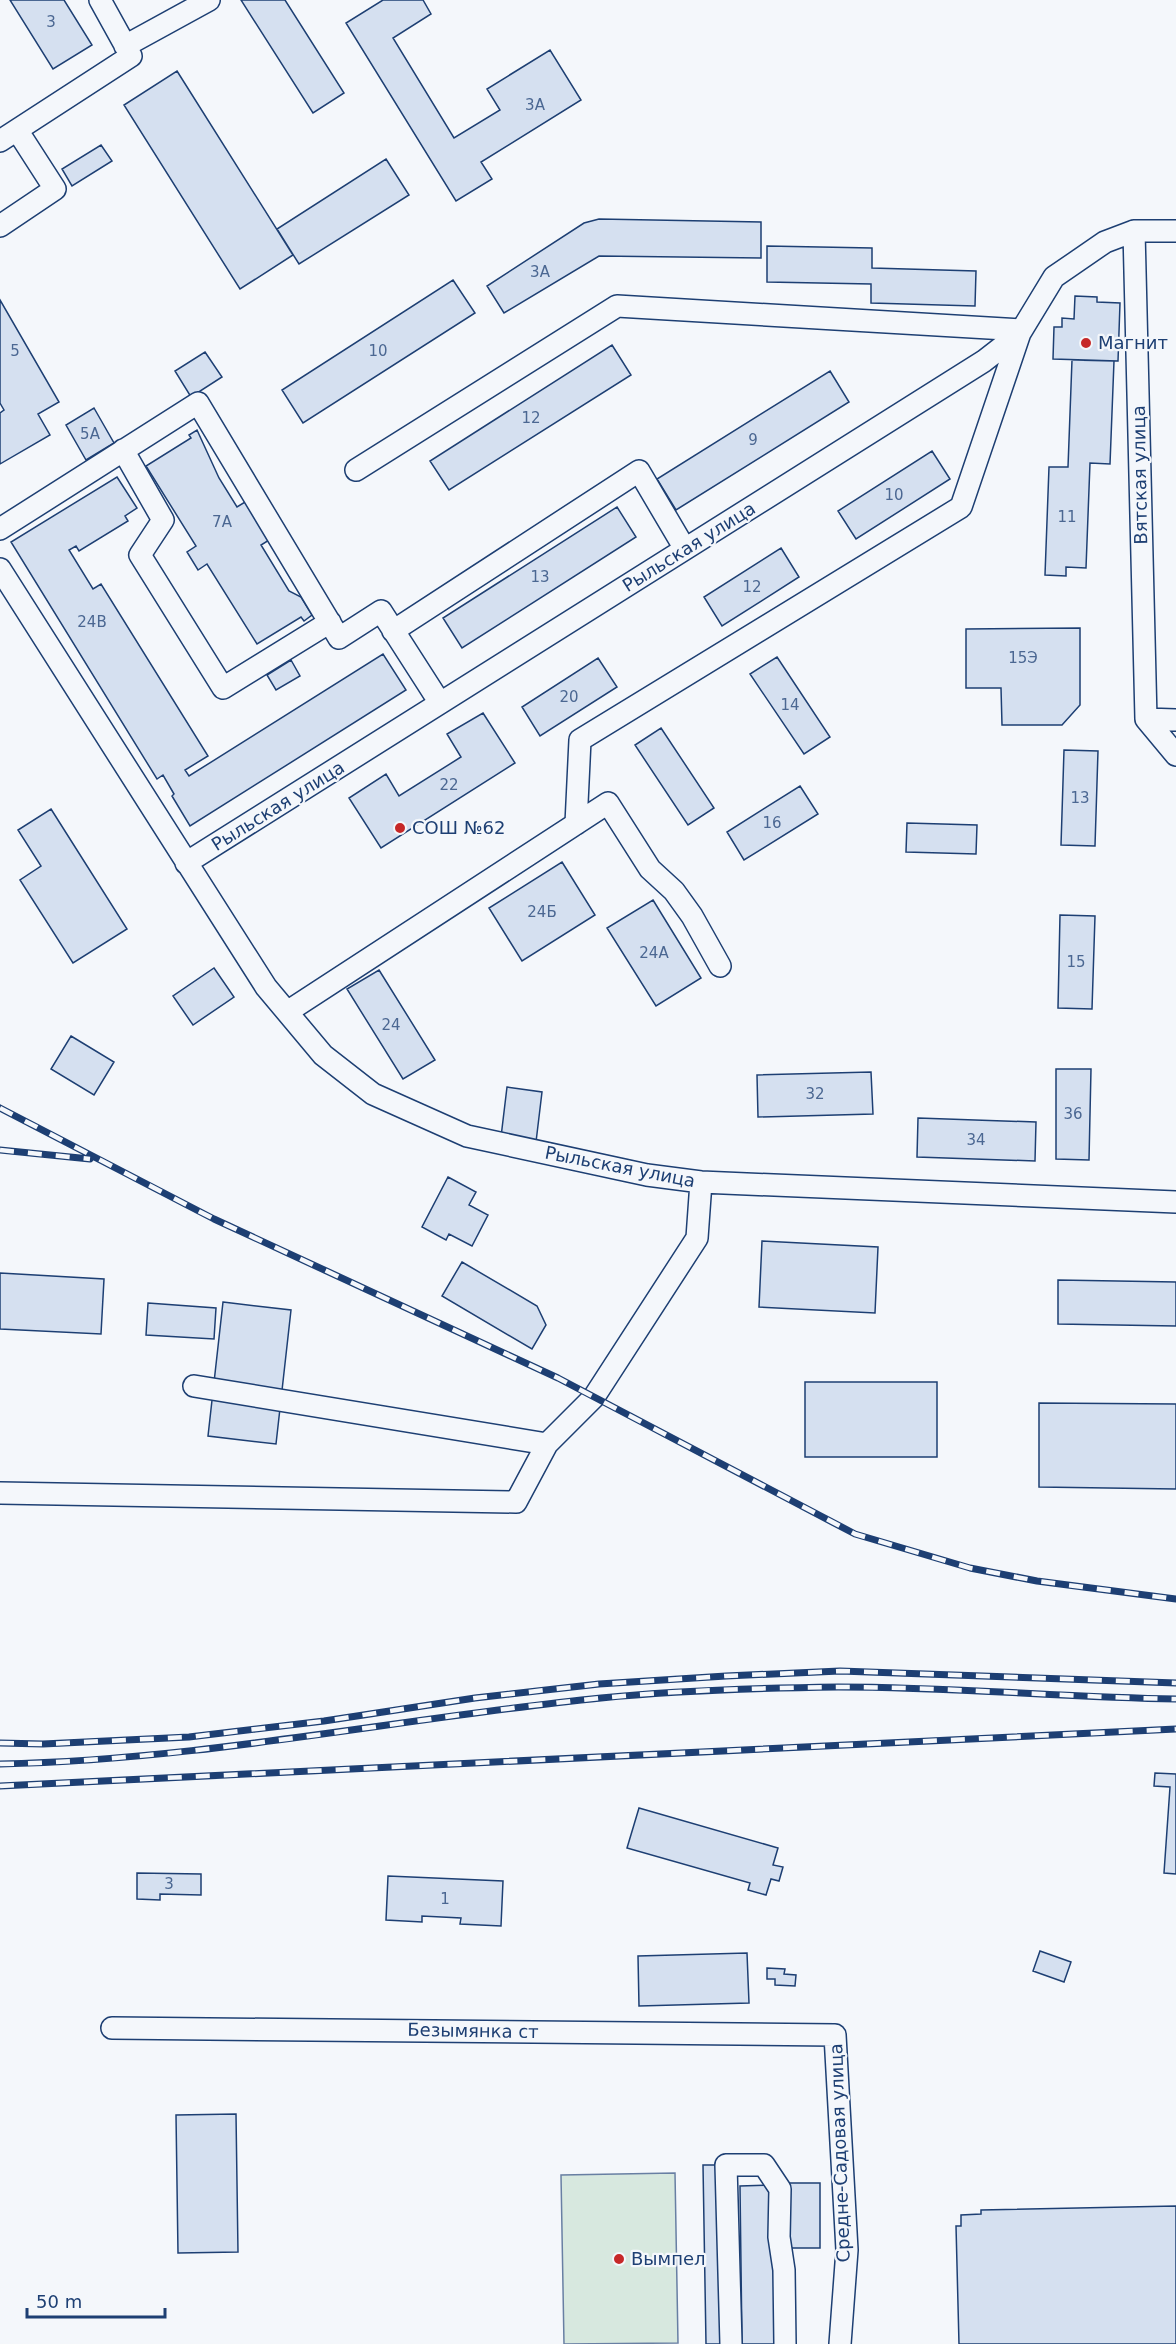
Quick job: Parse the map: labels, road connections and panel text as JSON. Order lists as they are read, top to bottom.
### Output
{
  "streets": {
    "street": [
      "Вятская улица",
      "Рыльская улица",
      "Безымянка ст",
      "Средне-Садовая улица"
    ]
  },
  "crossings": [
    ["Вятская улица", "Рыльская улица"],
    ["Безымянка ст", "Средне-Садовая улица"]
  ],
  "places": ["Магнит", "СОШ №62", "Вымпел"],
  "house_numbers": [
    "3",
    "3А",
    "3А",
    "5",
    "10",
    "12",
    "5А",
    "9",
    "10",
    "11",
    "7А",
    "13",
    "12",
    "24В",
    "15Э",
    "20",
    "14",
    "22",
    "13",
    "16",
    "24Б",
    "24А",
    "15",
    "24",
    "32",
    "36",
    "34",
    "3",
    "1"
  ],
  "scale_bar": "50 m"
}
